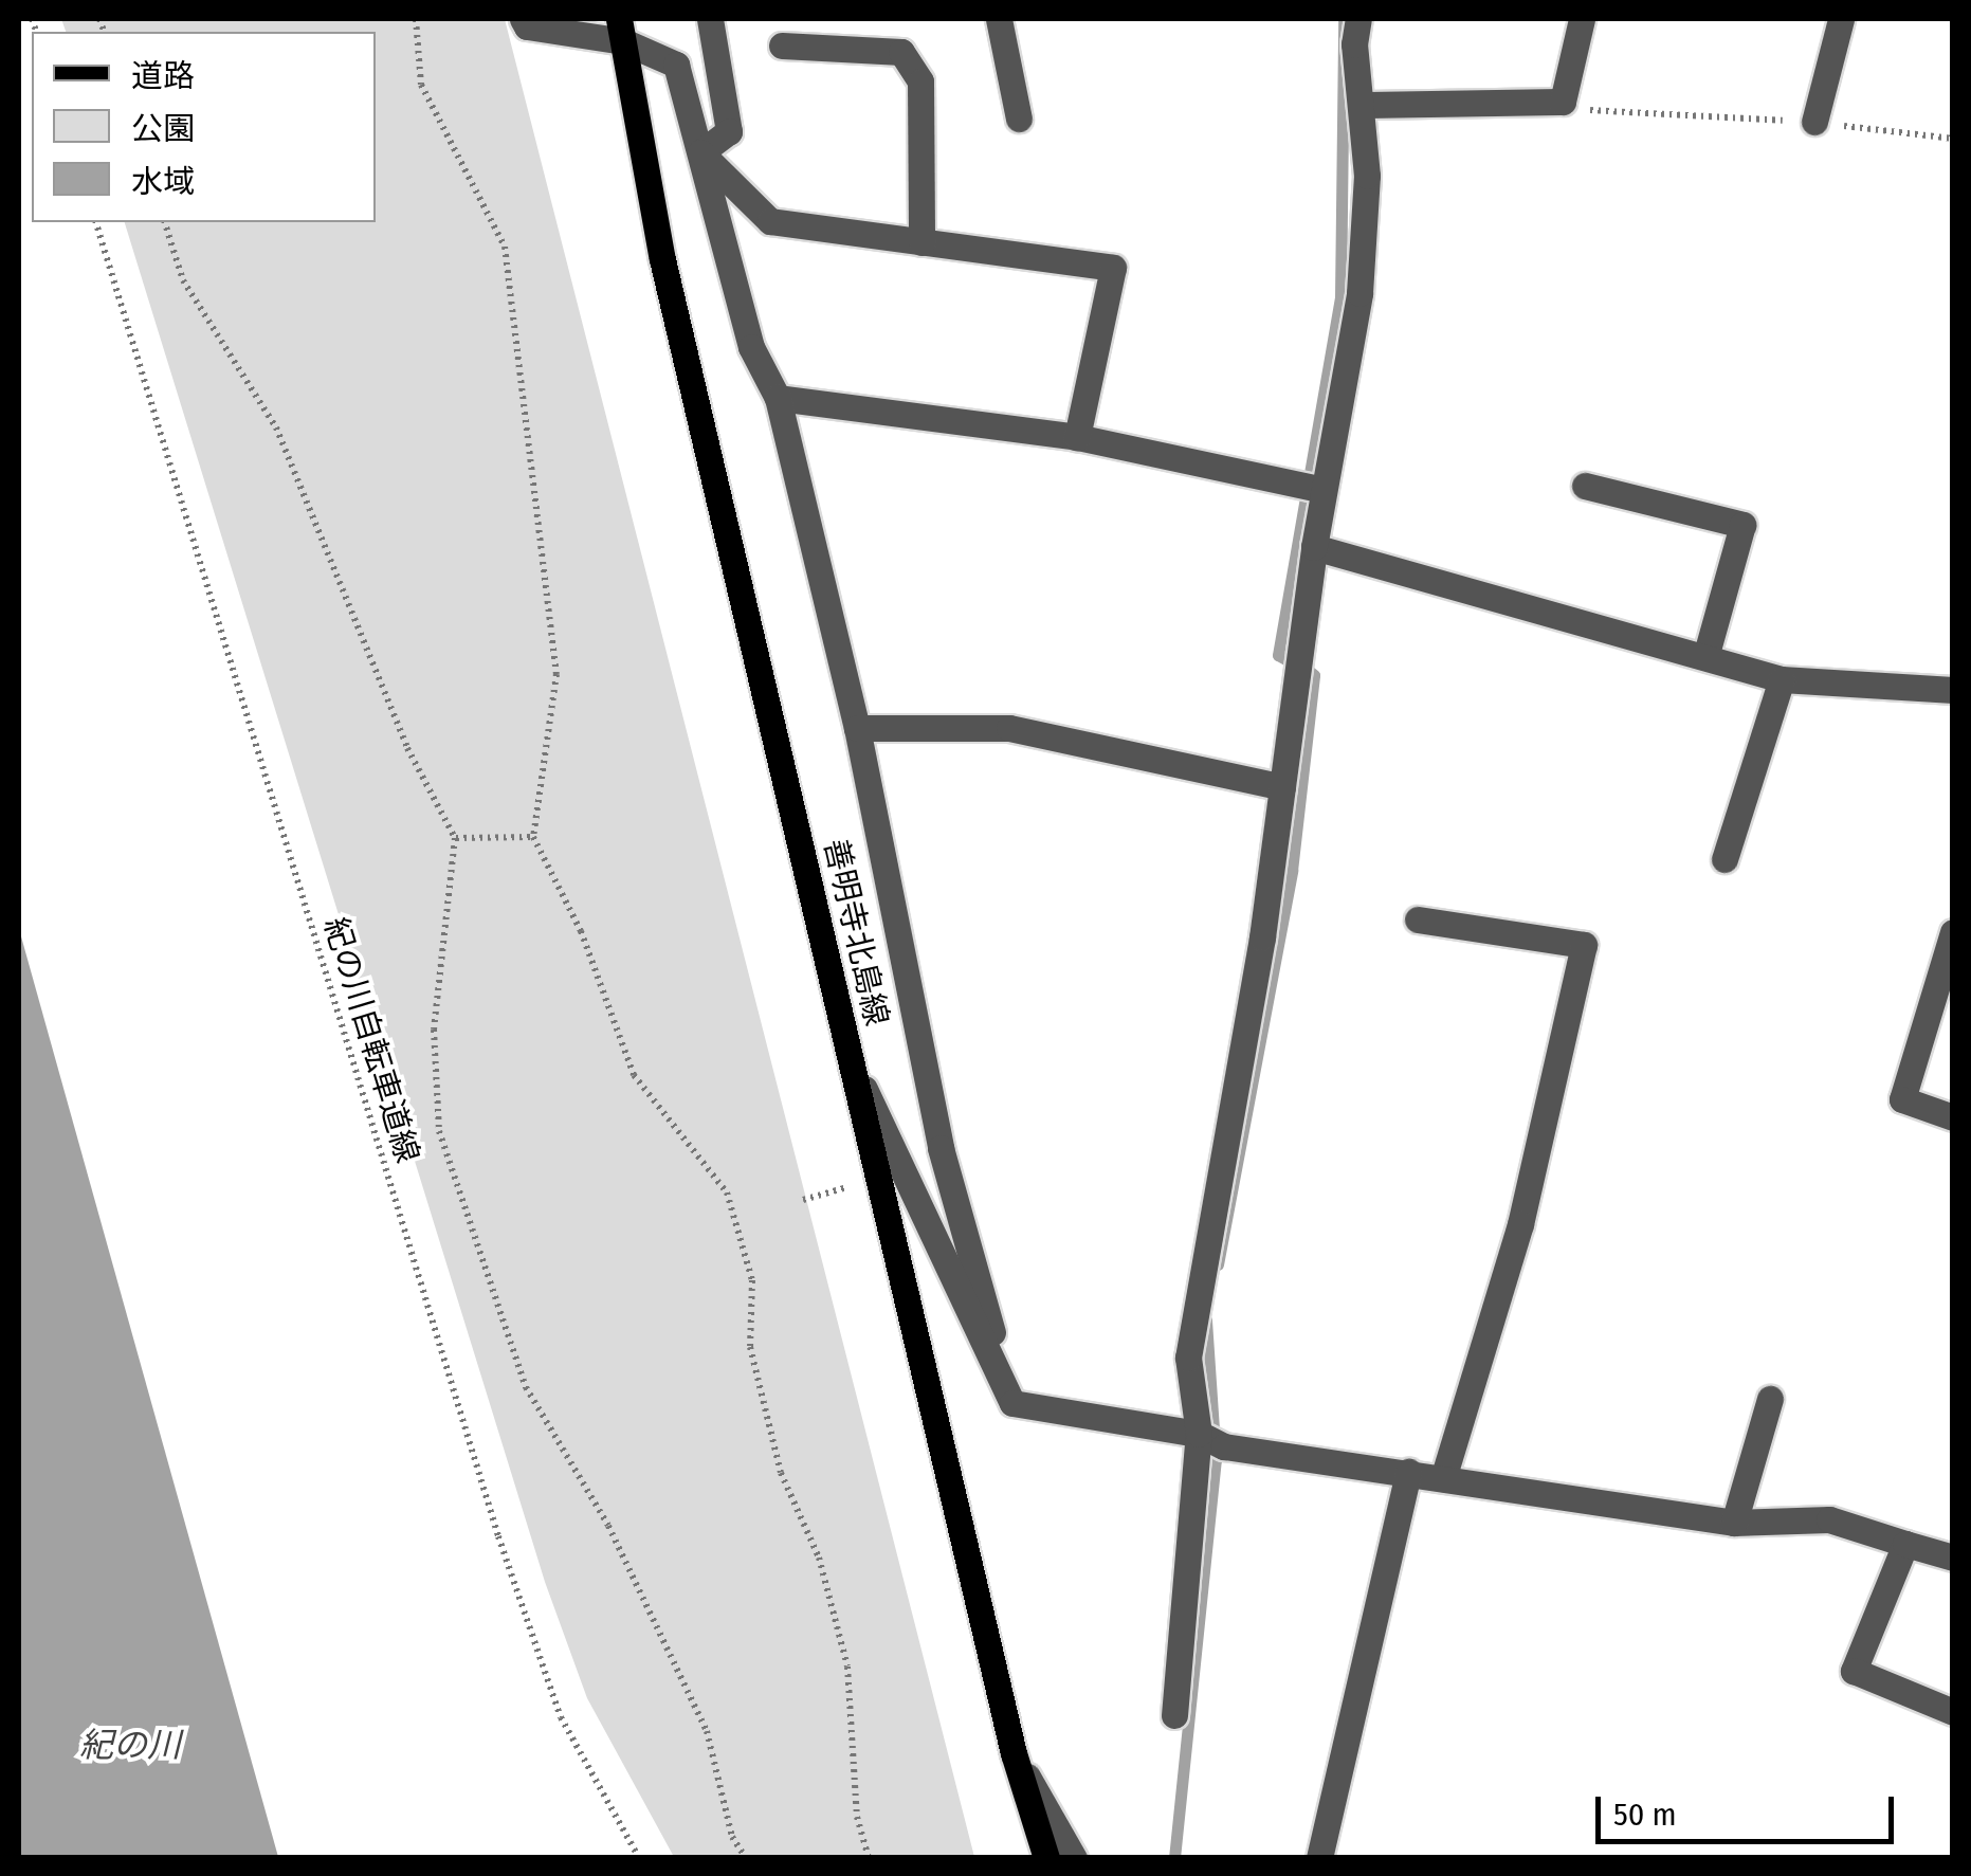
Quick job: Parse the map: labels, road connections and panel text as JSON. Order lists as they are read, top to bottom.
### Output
{
  "streets": {
    "main road": ["善明寺北島線"],
    "path": ["紀の川自転車道線"]
  },
  "water": ["紀の川"],
  "legend": ["道路", "公園", "水域"],
  "scale_bar": "50 m"
}
